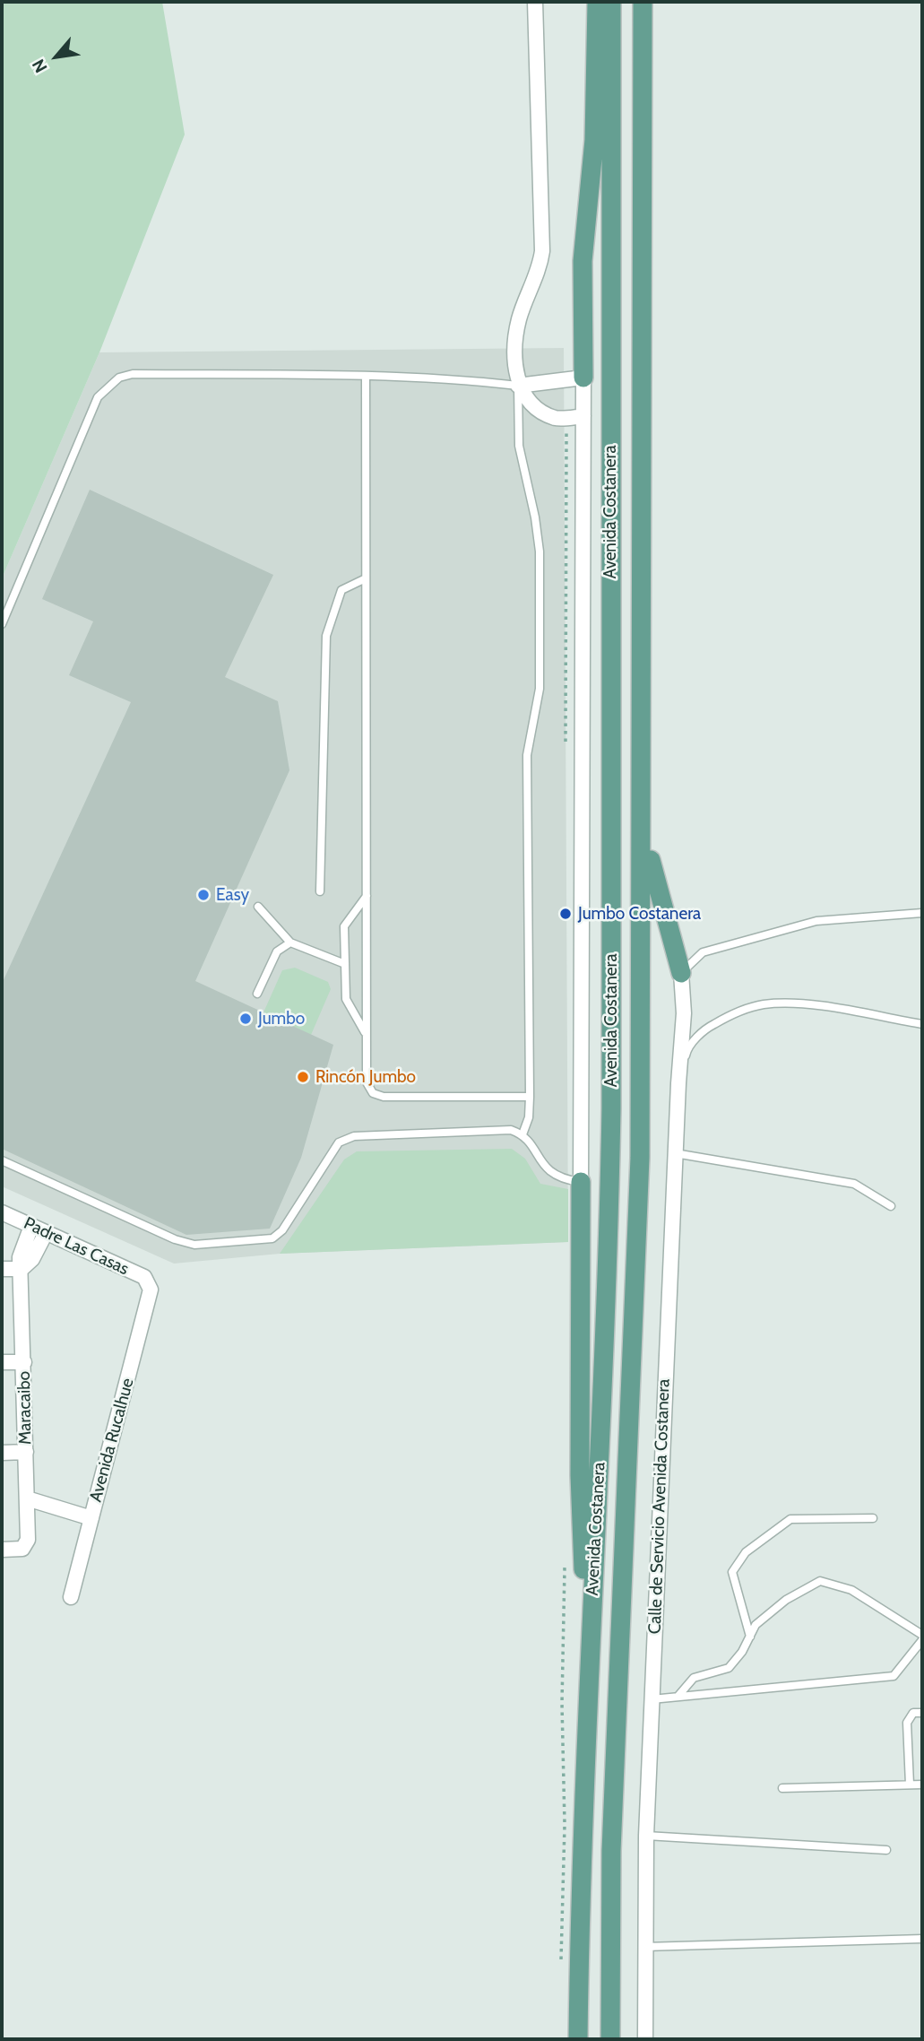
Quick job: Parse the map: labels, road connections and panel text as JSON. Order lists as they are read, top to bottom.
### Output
{
  "streets": {
    "main road": ["Avenida Costanera"],
    "street": [
      "Padre Las Casas",
      "Maracaibo",
      "Avenida Rucalhue",
      "Calle de Servicio Avenida Costanera"
    ]
  },
  "crossings": [
    ["Padre Las Casas", "Maracaibo"],
    ["Padre Las Casas", "Avenida Rucalhue"]
  ],
  "places": [
    "Easy",
    "Jumbo Costanera",
    "Jumbo",
    "Rincón Jumbo"
  ],
  "north": "bottom left"
}
